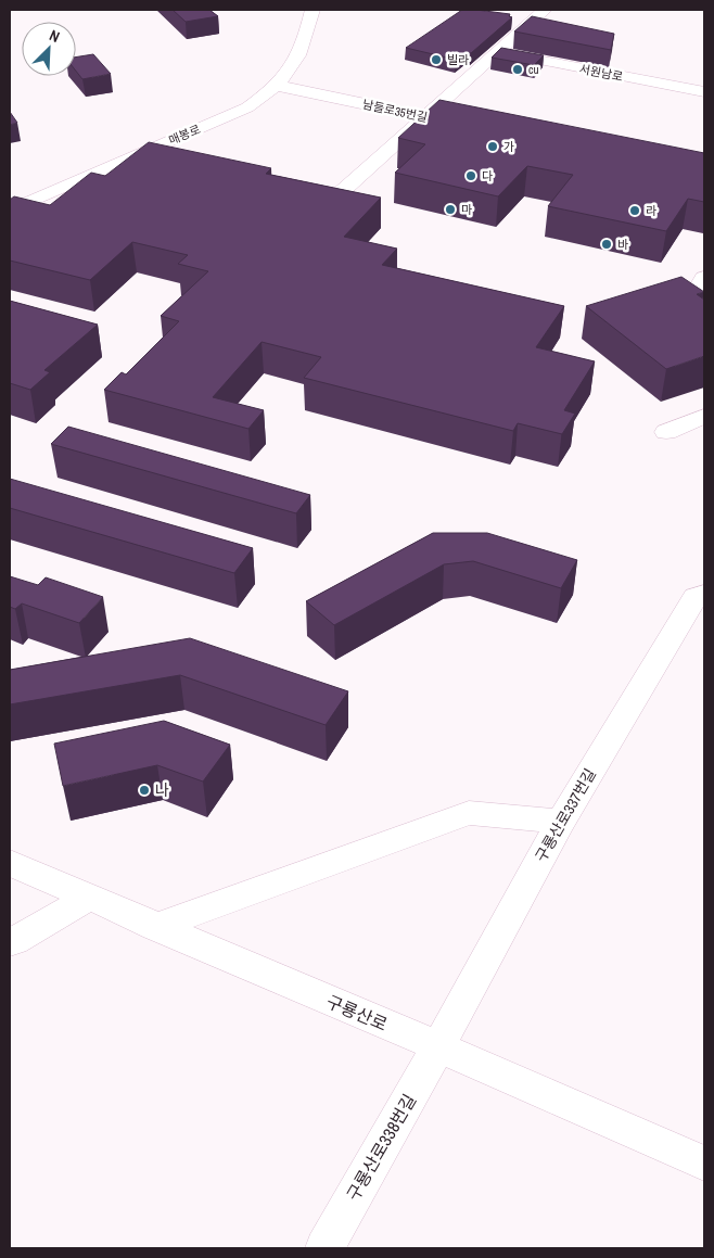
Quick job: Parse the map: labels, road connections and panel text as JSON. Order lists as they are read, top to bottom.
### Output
{
  "streets": {
    "street": [
      "서원남로",
      "남들로35번길",
      "매봉로",
      "구룡산로337번길",
      "구룡산로",
      "구룡산로338번길"
    ]
  },
  "crossings": [
    ["남들로35번길", "매봉로"],
    ["구룡산로337번길", "구룡산로"],
    ["구룡산로337번길", "구룡산로338번길"],
    ["구룡산로", "구룡산로338번길"]
  ],
  "places": [
    "빌라",
    "cu",
    "가",
    "다",
    "마",
    "라",
    "바",
    "나"
  ],
  "north": "top right"
}
